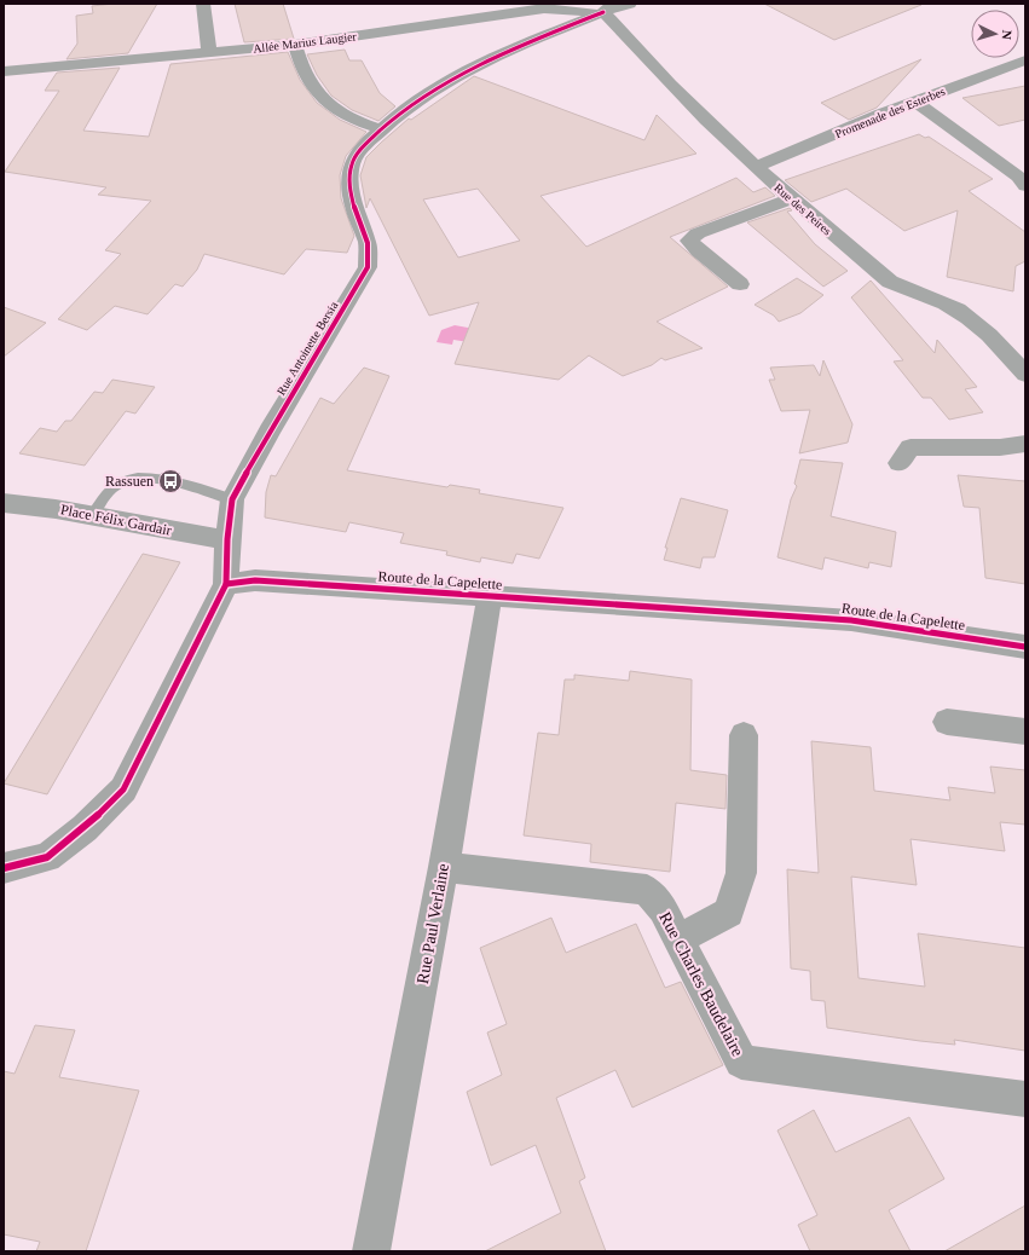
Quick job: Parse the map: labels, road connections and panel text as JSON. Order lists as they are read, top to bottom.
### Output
{
  "streets": {
    "street": [
      "Allée Marius Laugier",
      "Promenade des Esterbes",
      "Rue des Peires",
      "Rue Antoinette Bersia",
      "Place Félix Gardair",
      "Route de la Capelette",
      "Rue Paul Verlaine",
      "Rue Charles Baudelaire"
    ]
  },
  "crossings": [
    ["Allée Marius Laugier", "Rue des Peires"],
    ["Allée Marius Laugier", "Rue Antoinette Bersia"],
    ["Promenade des Esterbes", "Rue des Peires"],
    ["Rue des Peires", "Rue Antoinette Bersia"],
    ["Rue Antoinette Bersia", "Place Félix Gardair"],
    ["Rue Antoinette Bersia", "Route de la Capelette"],
    ["Route de la Capelette", "Rue Paul Verlaine"],
    ["Rue Paul Verlaine", "Rue Charles Baudelaire"]
  ],
  "places": {
    "bus stop": ["Rassuen"]
  },
  "north": "right"
}
